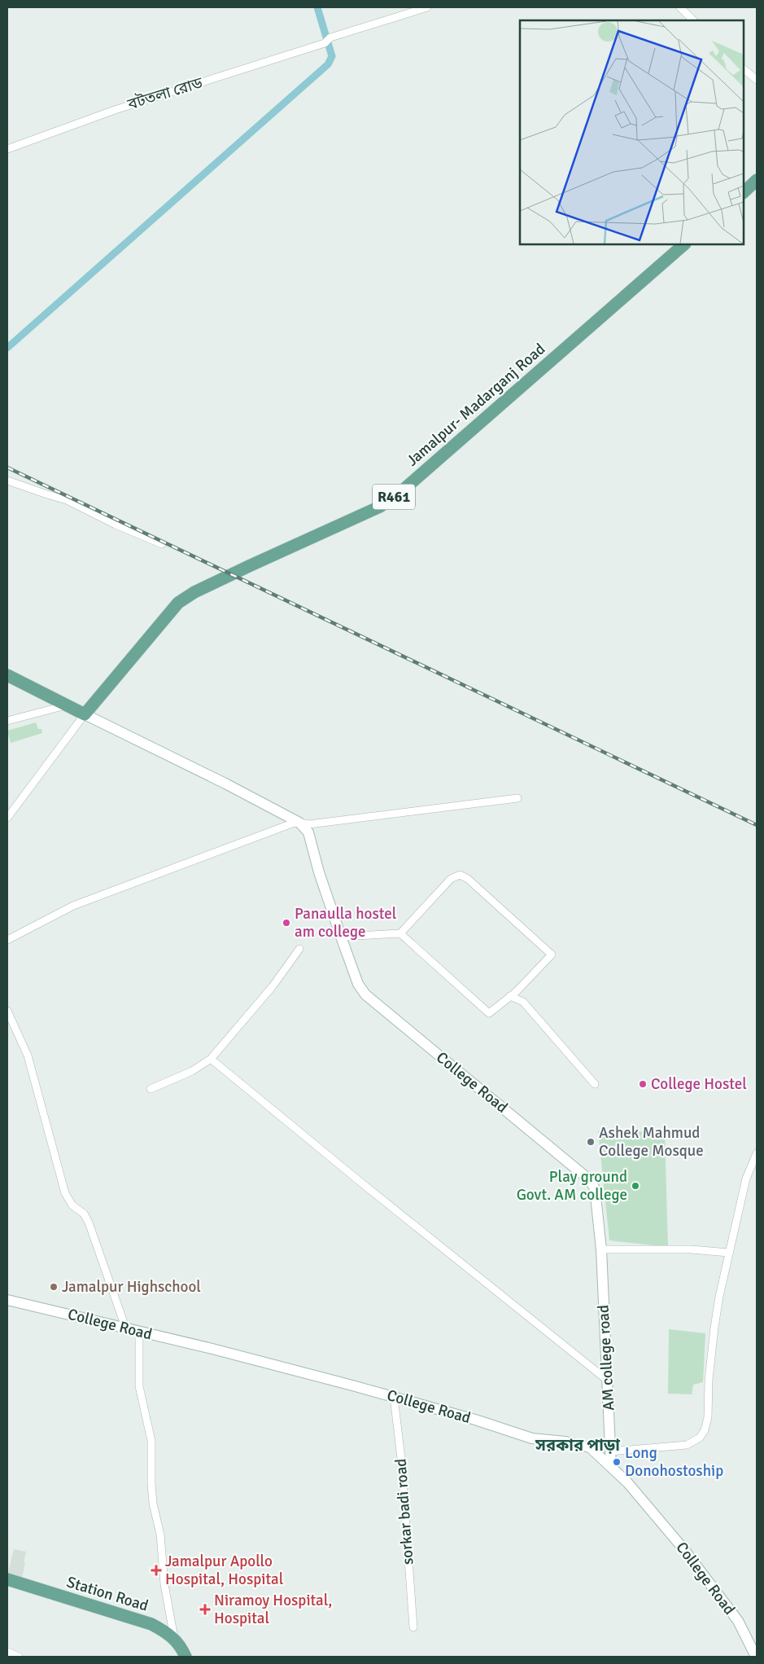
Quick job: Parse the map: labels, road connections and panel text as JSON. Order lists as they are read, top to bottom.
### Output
{
  "streets": {
    "main road": [
      "Jamalpur- Madarganj Road",
      "R461",
      "College Road",
      "AM college road",
      "Station Road"
    ],
    "street": ["বটতলা রোড", "sorkar badi road"]
  },
  "crossings": [
    ["College Road", "AM college road"],
    ["College Road", "sorkar badi road"]
  ],
  "districts": ["সরকার পাড়া"],
  "places": {
    "other": [
      "Panaulla hostel am college",
      "College Hostel",
      "Ashek Mahmud College Mosque",
      "Play ground Govt. AM college",
      "Jamalpur Highschool",
      "Long Donohostoship"
    ],
    "health": ["Jamalpur Apollo Hospital, Hospital", "Niramoy Hospital, Hospital"]
  }
}
